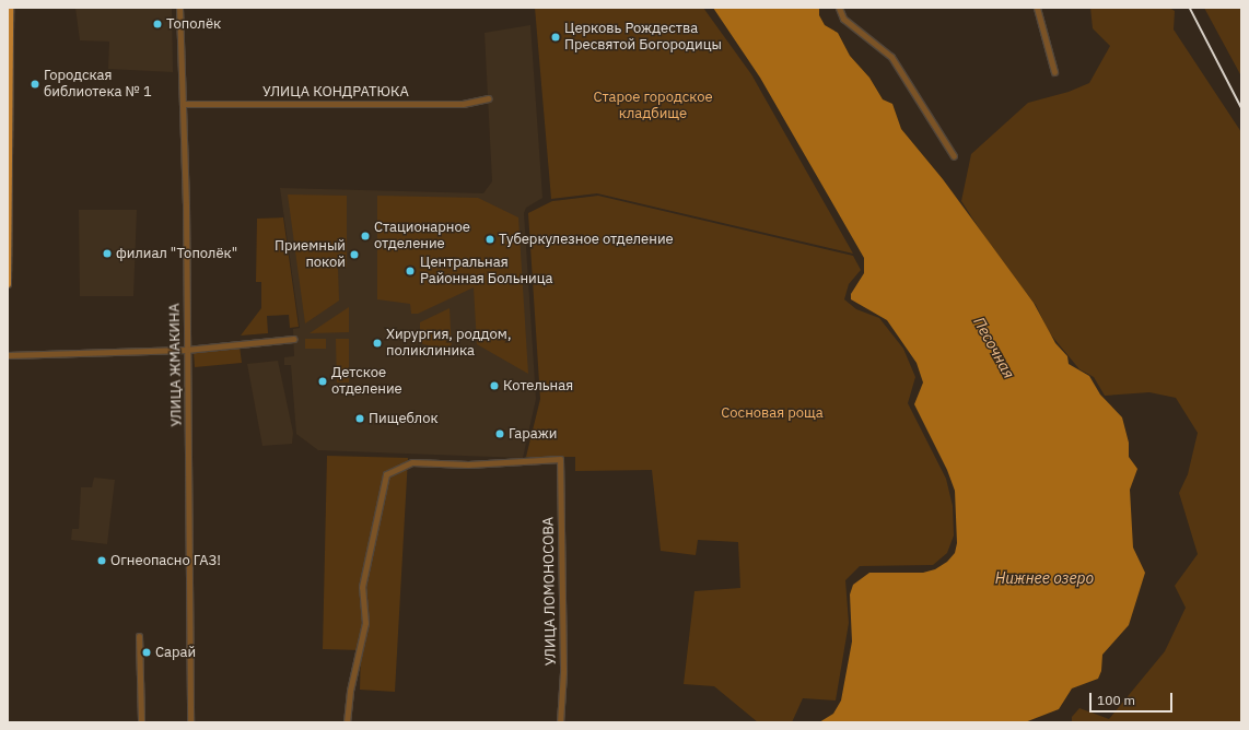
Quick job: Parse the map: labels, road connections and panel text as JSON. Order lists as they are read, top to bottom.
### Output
{
  "streets": {
    "street": ["УЛИЦА КОНДРАТЮКА", "УЛИЦА ЖМАКИНА", "УЛИЦА ЛОМОНОСОВА"]
  },
  "crossings": [
    ["УЛИЦА КОНДРАТЮКА", "УЛИЦА ЖМАКИНА"]
  ],
  "water": ["Песочная", "Нижнее озеро"],
  "parks": ["Старое городское кладбище", "Сосновая роща"],
  "places": [
    "Тополёк",
    "Церковь Рождества Пресвятой Богородицы",
    "Городская библиотека № 1",
    "Стационарное отделение",
    "Туберкулезное отделение",
    "филиал \"Тополёк\"",
    "Приемный покой",
    "Центральная Районная Больница",
    "Хирургия, роддом, поликлиника",
    "Детское отделение",
    "Котельная",
    "Пищеблок",
    "Гаражи",
    "Огнеопасно ГАЗ!",
    "Сарай"
  ],
  "scale_bar": "100 m"
}
